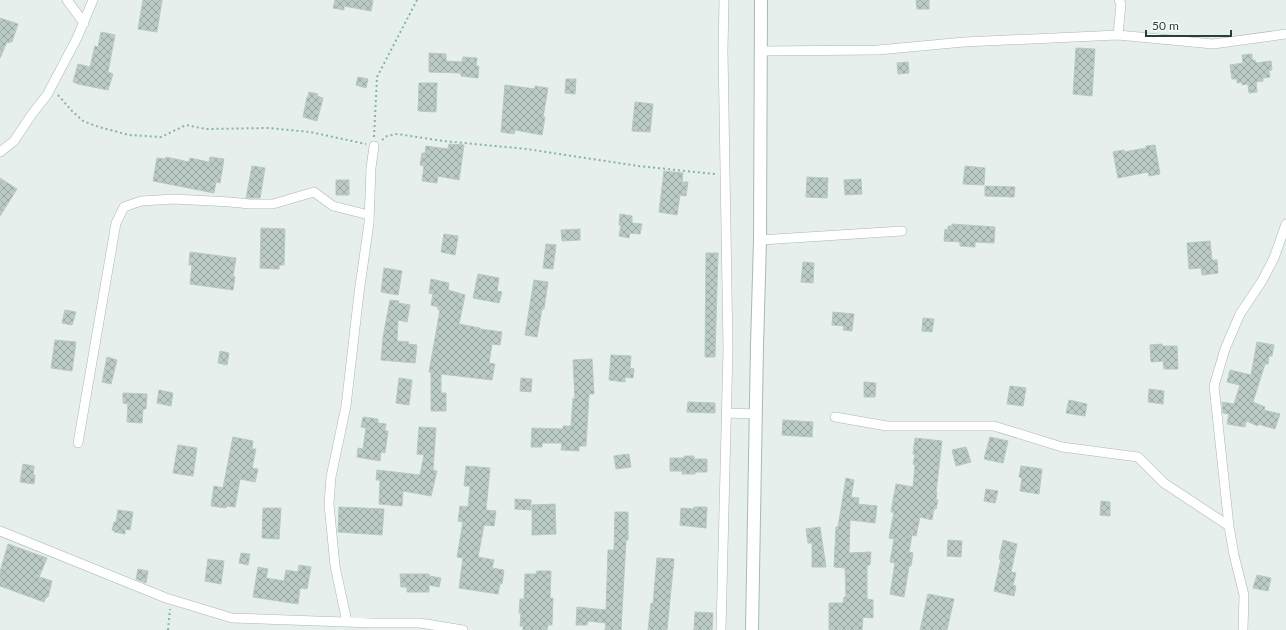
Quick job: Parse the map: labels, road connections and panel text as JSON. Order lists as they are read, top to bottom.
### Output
{
  "scale_bar": "50 m"
}
